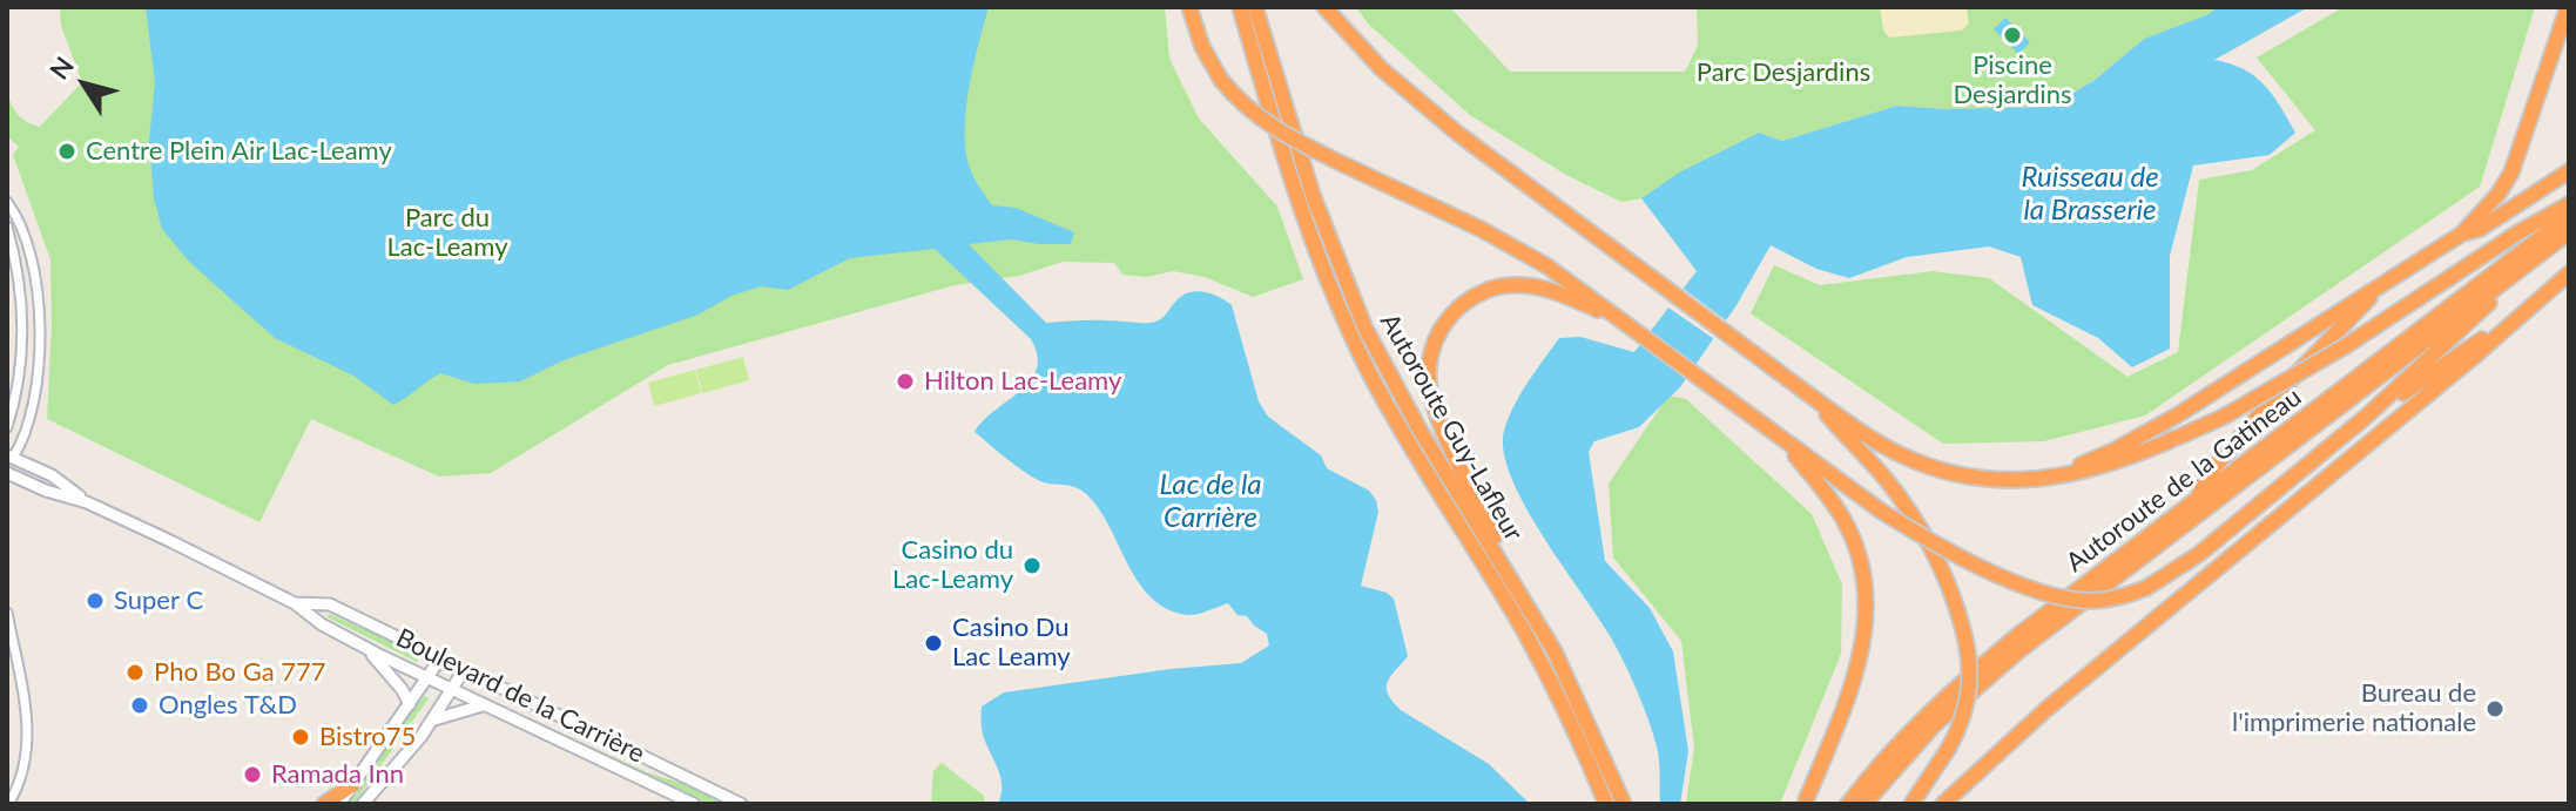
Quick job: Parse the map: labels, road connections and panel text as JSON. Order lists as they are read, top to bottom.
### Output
{
  "streets": {
    "highway": ["Autoroute Guy-Lafleur", "Autoroute de la Gatineau"],
    "main road": ["Boulevard de la Carrière"]
  },
  "water": ["Ruisseau de la Brasserie", "Lac de la Carrière"],
  "parks": ["Parc Desjardins", "Parc du Lac-Leamy"],
  "places": [
    "Piscine Desjardins",
    "Centre Plein Air Lac-Leamy",
    "Hilton Lac-Leamy",
    "Casino du Lac-Leamy",
    "Super C",
    "Casino Du Lac Leamy",
    "Pho Bo Ga 777",
    "Ongles T&D",
    "Bureau de l'imprimerie nationale",
    "Bistro75",
    "Ramada Inn"
  ],
  "north": "top left"
}
